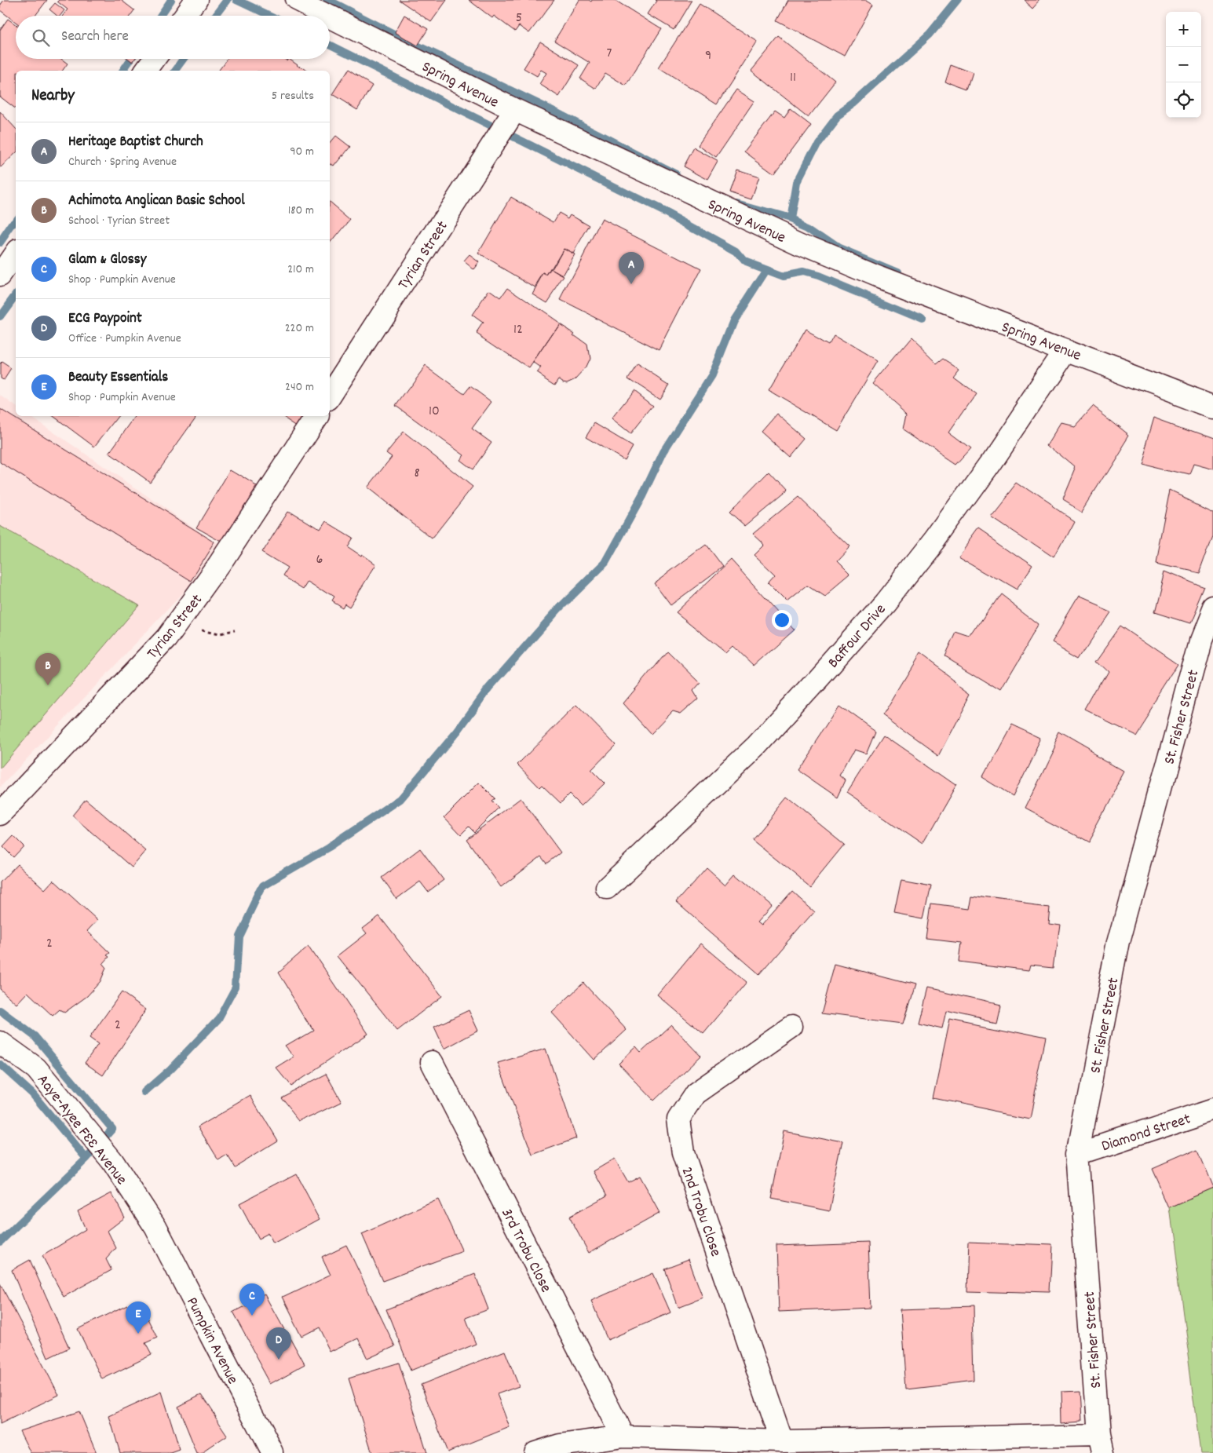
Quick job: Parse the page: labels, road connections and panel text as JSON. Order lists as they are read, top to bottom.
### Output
{
  "streets": {
    "street": [
      "Spring Avenue",
      "Tyrian Street",
      "Baffour Drive",
      "St. Fisher Street",
      "Aaye-Ayee Fɛɛ Avenue",
      "Diamond Street",
      "2nd Trobu Close",
      "3rd Trobu Close",
      "Pumpkin Avenue"
    ]
  },
  "crossings": [
    ["Spring Avenue", "Tyrian Street"],
    ["Spring Avenue", "Baffour Drive"],
    ["St. Fisher Street", "Diamond Street"],
    ["Aaye-Ayee Fɛɛ Avenue", "Pumpkin Avenue"]
  ],
  "house_numbers": [
    "5",
    "7",
    "9",
    "11",
    "12",
    "10",
    "8",
    "6",
    "2",
    "2"
  ],
  "page": {
    "map_buttons": ["+", "−"],
    "search": "Search here",
    "heading": ["Nearby", "5 results"],
    "list": [
      {
        "mark": "A",
        "name": "Heritage Baptist Church",
        "note": "Church · Spring Avenue",
        "value": "90 m"
      },
      {
        "mark": "B",
        "name": "Achimota Anglican Basic School",
        "note": "School · Tyrian Street",
        "value": "180 m"
      },
      {
        "mark": "C",
        "name": "Glam & Glossy",
        "note": "Shop · Pumpkin Avenue",
        "value": "210 m"
      },
      {
        "mark": "D",
        "name": "ECG Paypoint",
        "note": "Office · Pumpkin Avenue",
        "value": "220 m"
      },
      {
        "mark": "E",
        "name": "Beauty Essentials",
        "note": "Shop · Pumpkin Avenue",
        "value": "240 m"
      }
    ],
    "pins": [
      "A",
      "B",
      "C",
      "E",
      "D"
    ]
  }
}
